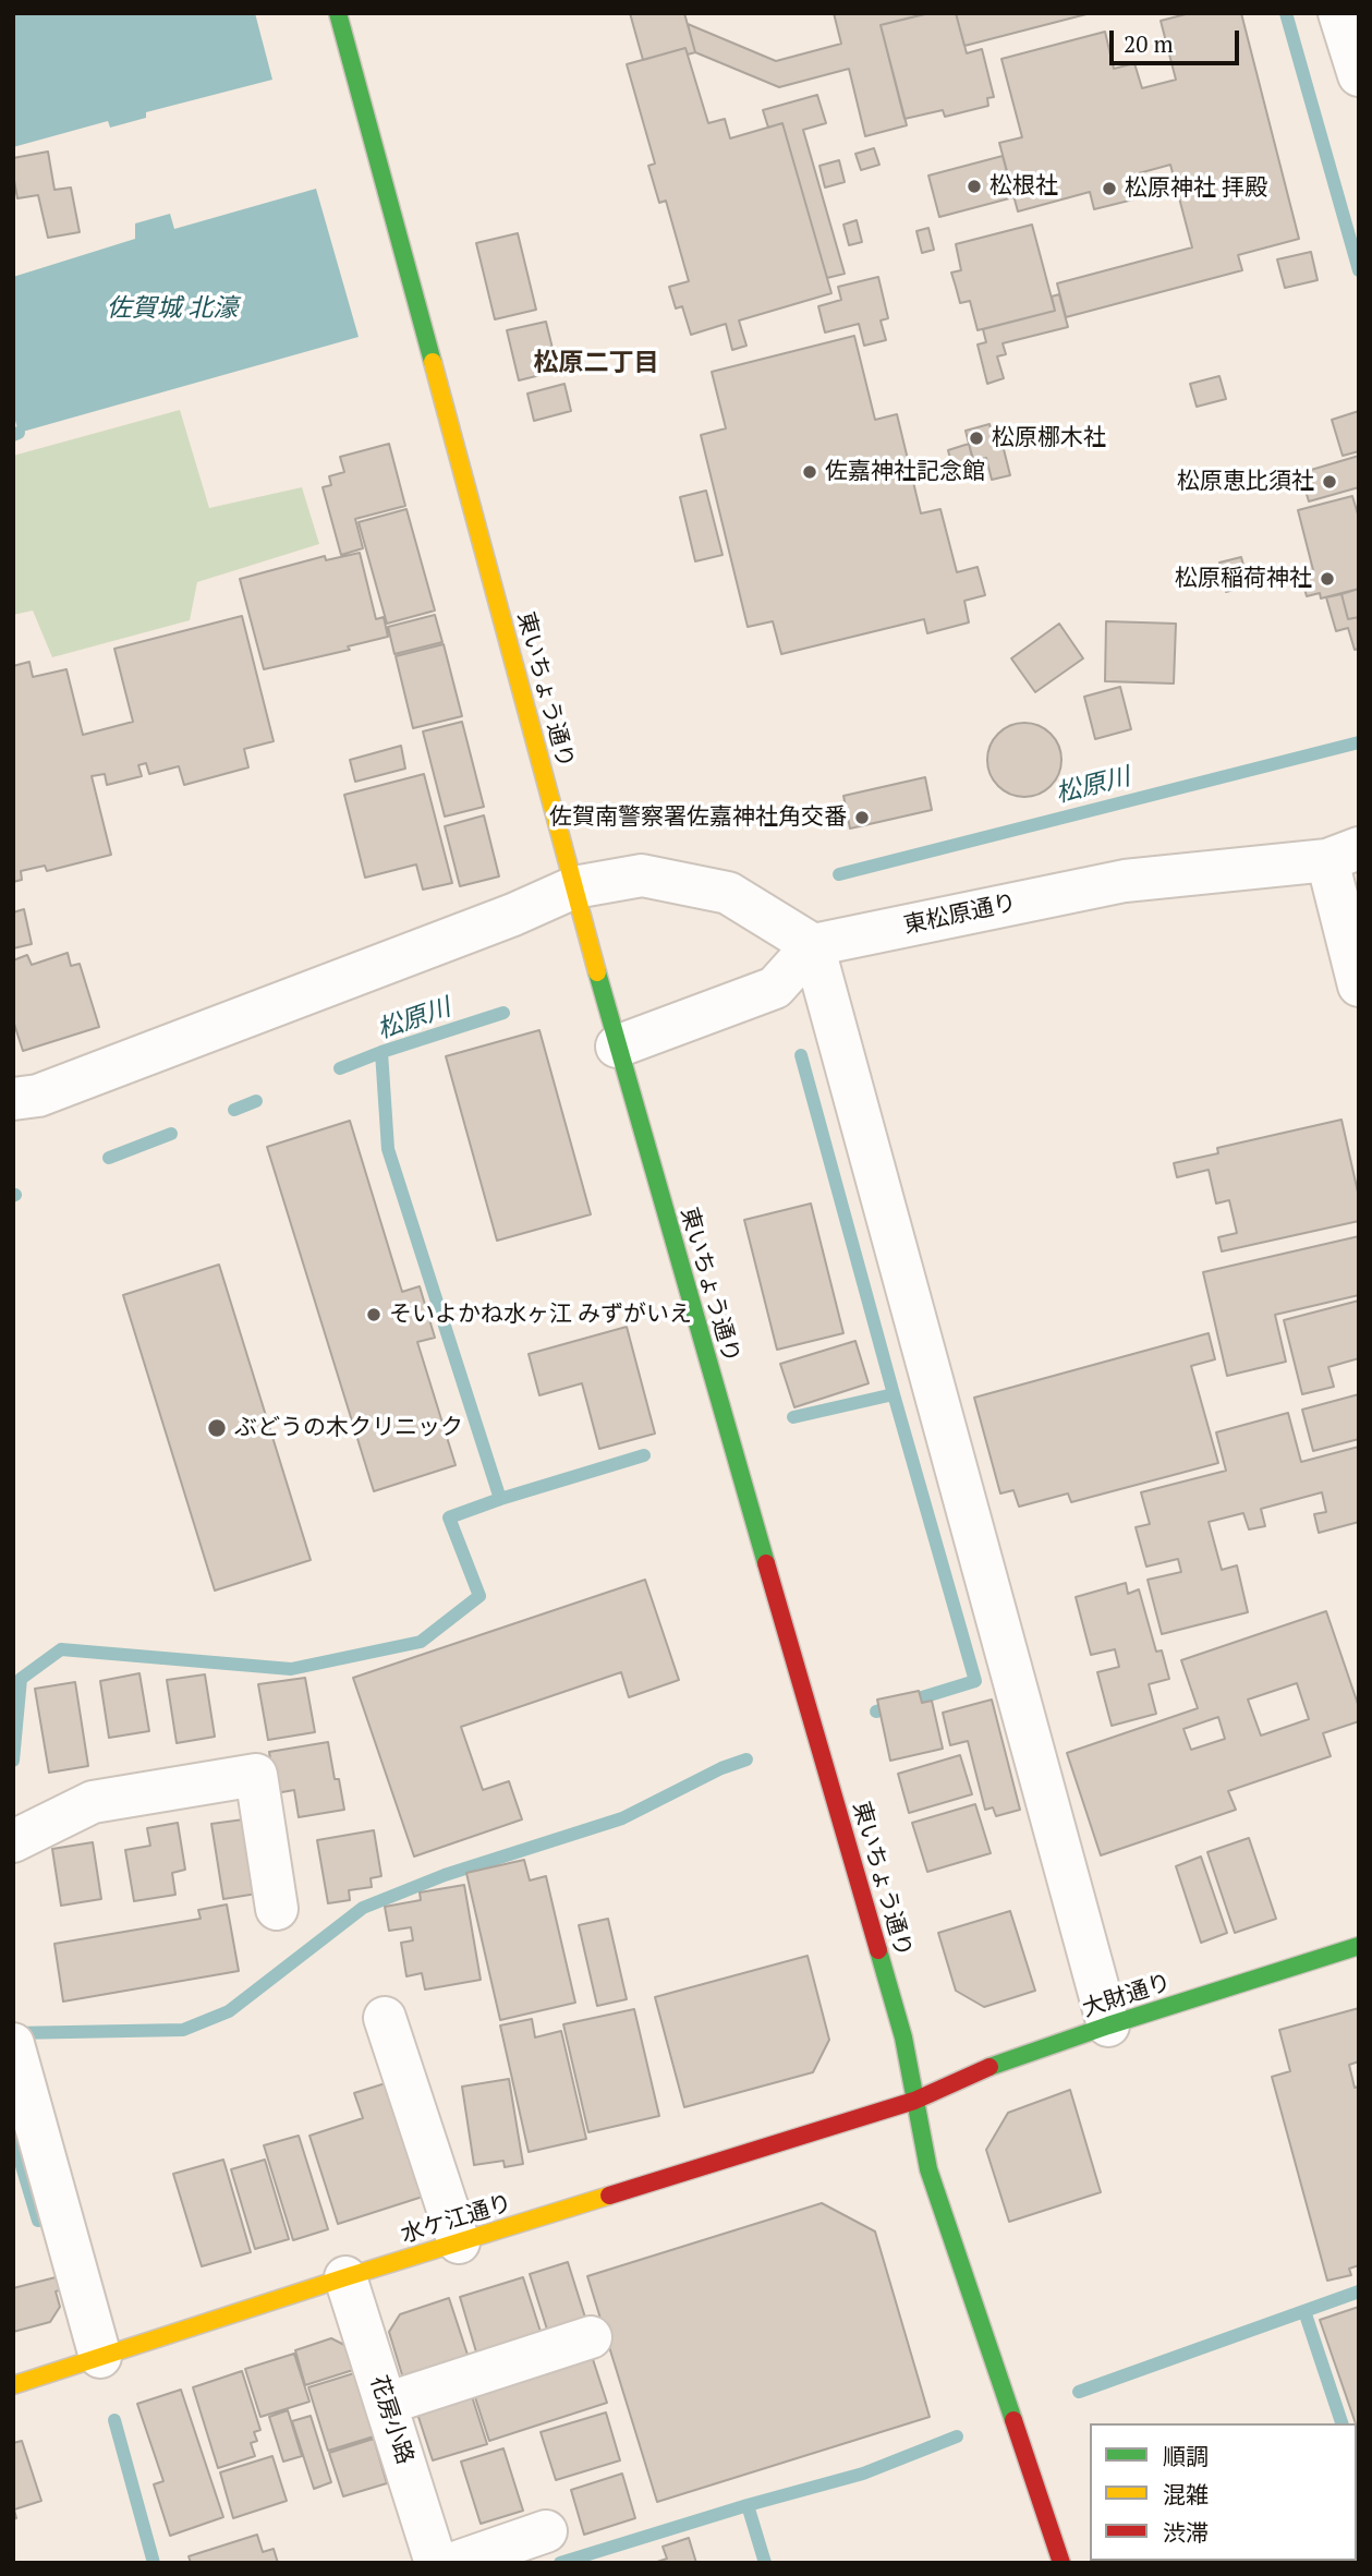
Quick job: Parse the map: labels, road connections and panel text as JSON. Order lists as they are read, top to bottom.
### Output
{
  "streets": {
    "main road": ["東いちょう通り", "大財通り", "水ケ江通り"],
    "street": ["東松原通り", "花房小路"]
  },
  "crossings": [
    ["東いちょう通り", "大財通り"],
    ["東いちょう通り", "水ケ江通り"],
    ["大財通り", "水ケ江通り"],
    ["水ケ江通り", "花房小路"]
  ],
  "districts": ["松原二丁目"],
  "water": ["佐賀城 北濠", "松原川"],
  "places": [
    "松根社",
    "松原神社 拝殿",
    "松原梛木社",
    "佐嘉神社記念館",
    "松原恵比須社",
    "松原稲荷神社",
    "佐賀南警察署佐嘉神社角交番",
    "そいよかね水ヶ江 みずがいえ",
    "ぶどうの木クリニック"
  ],
  "legend": ["順調", "混雑", "渋滞"],
  "scale_bar": "20 m"
}
